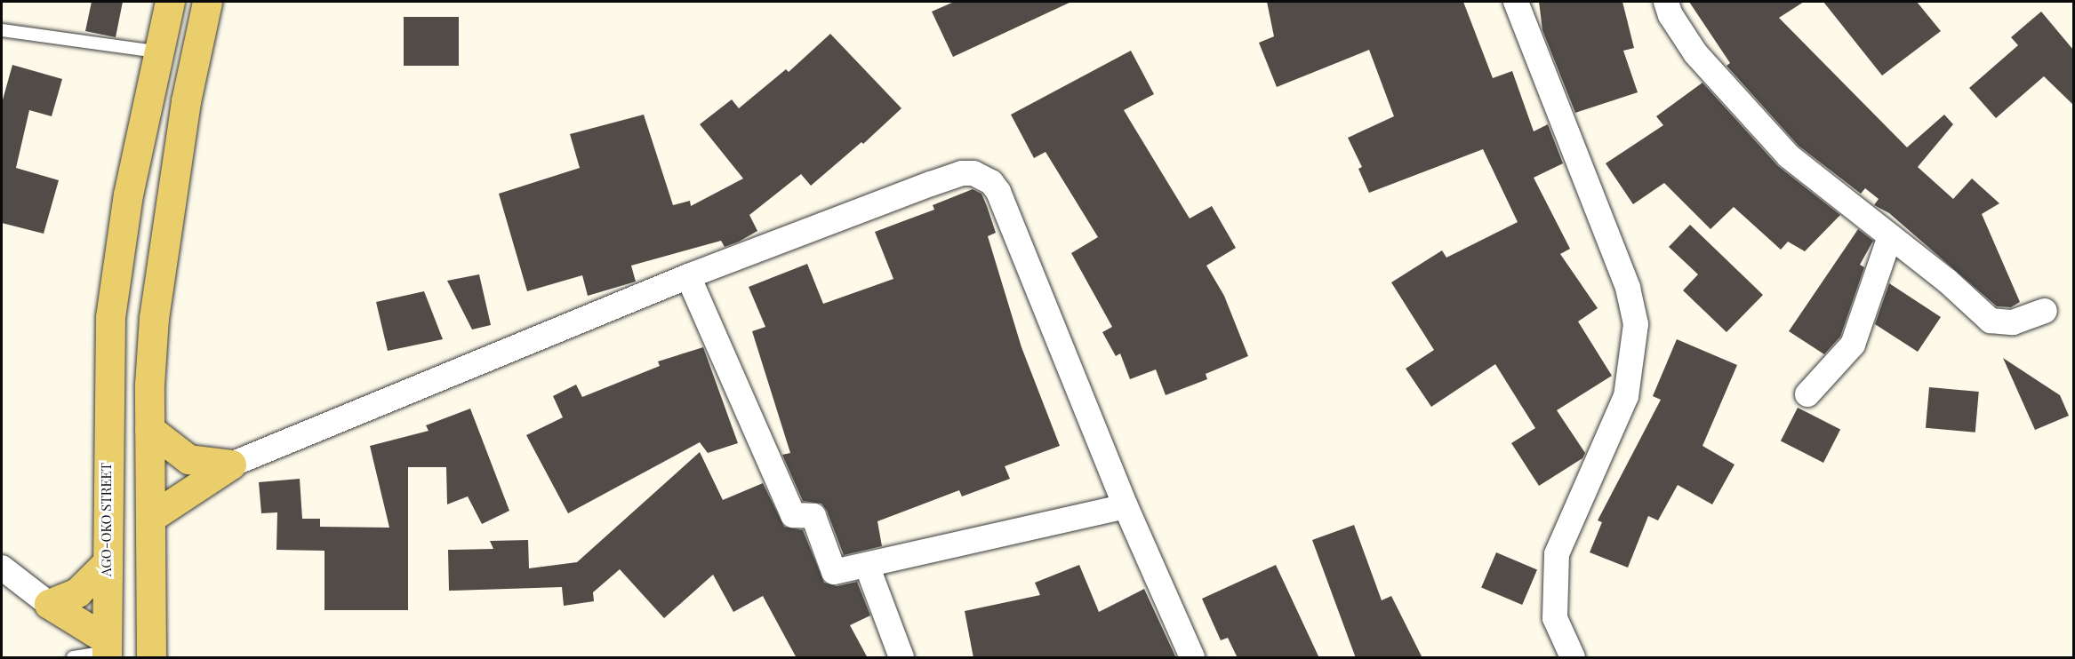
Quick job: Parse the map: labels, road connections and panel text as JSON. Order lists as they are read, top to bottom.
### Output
{
  "streets": {
    "main road": ["AGO-OKO STREET"]
  }
}
